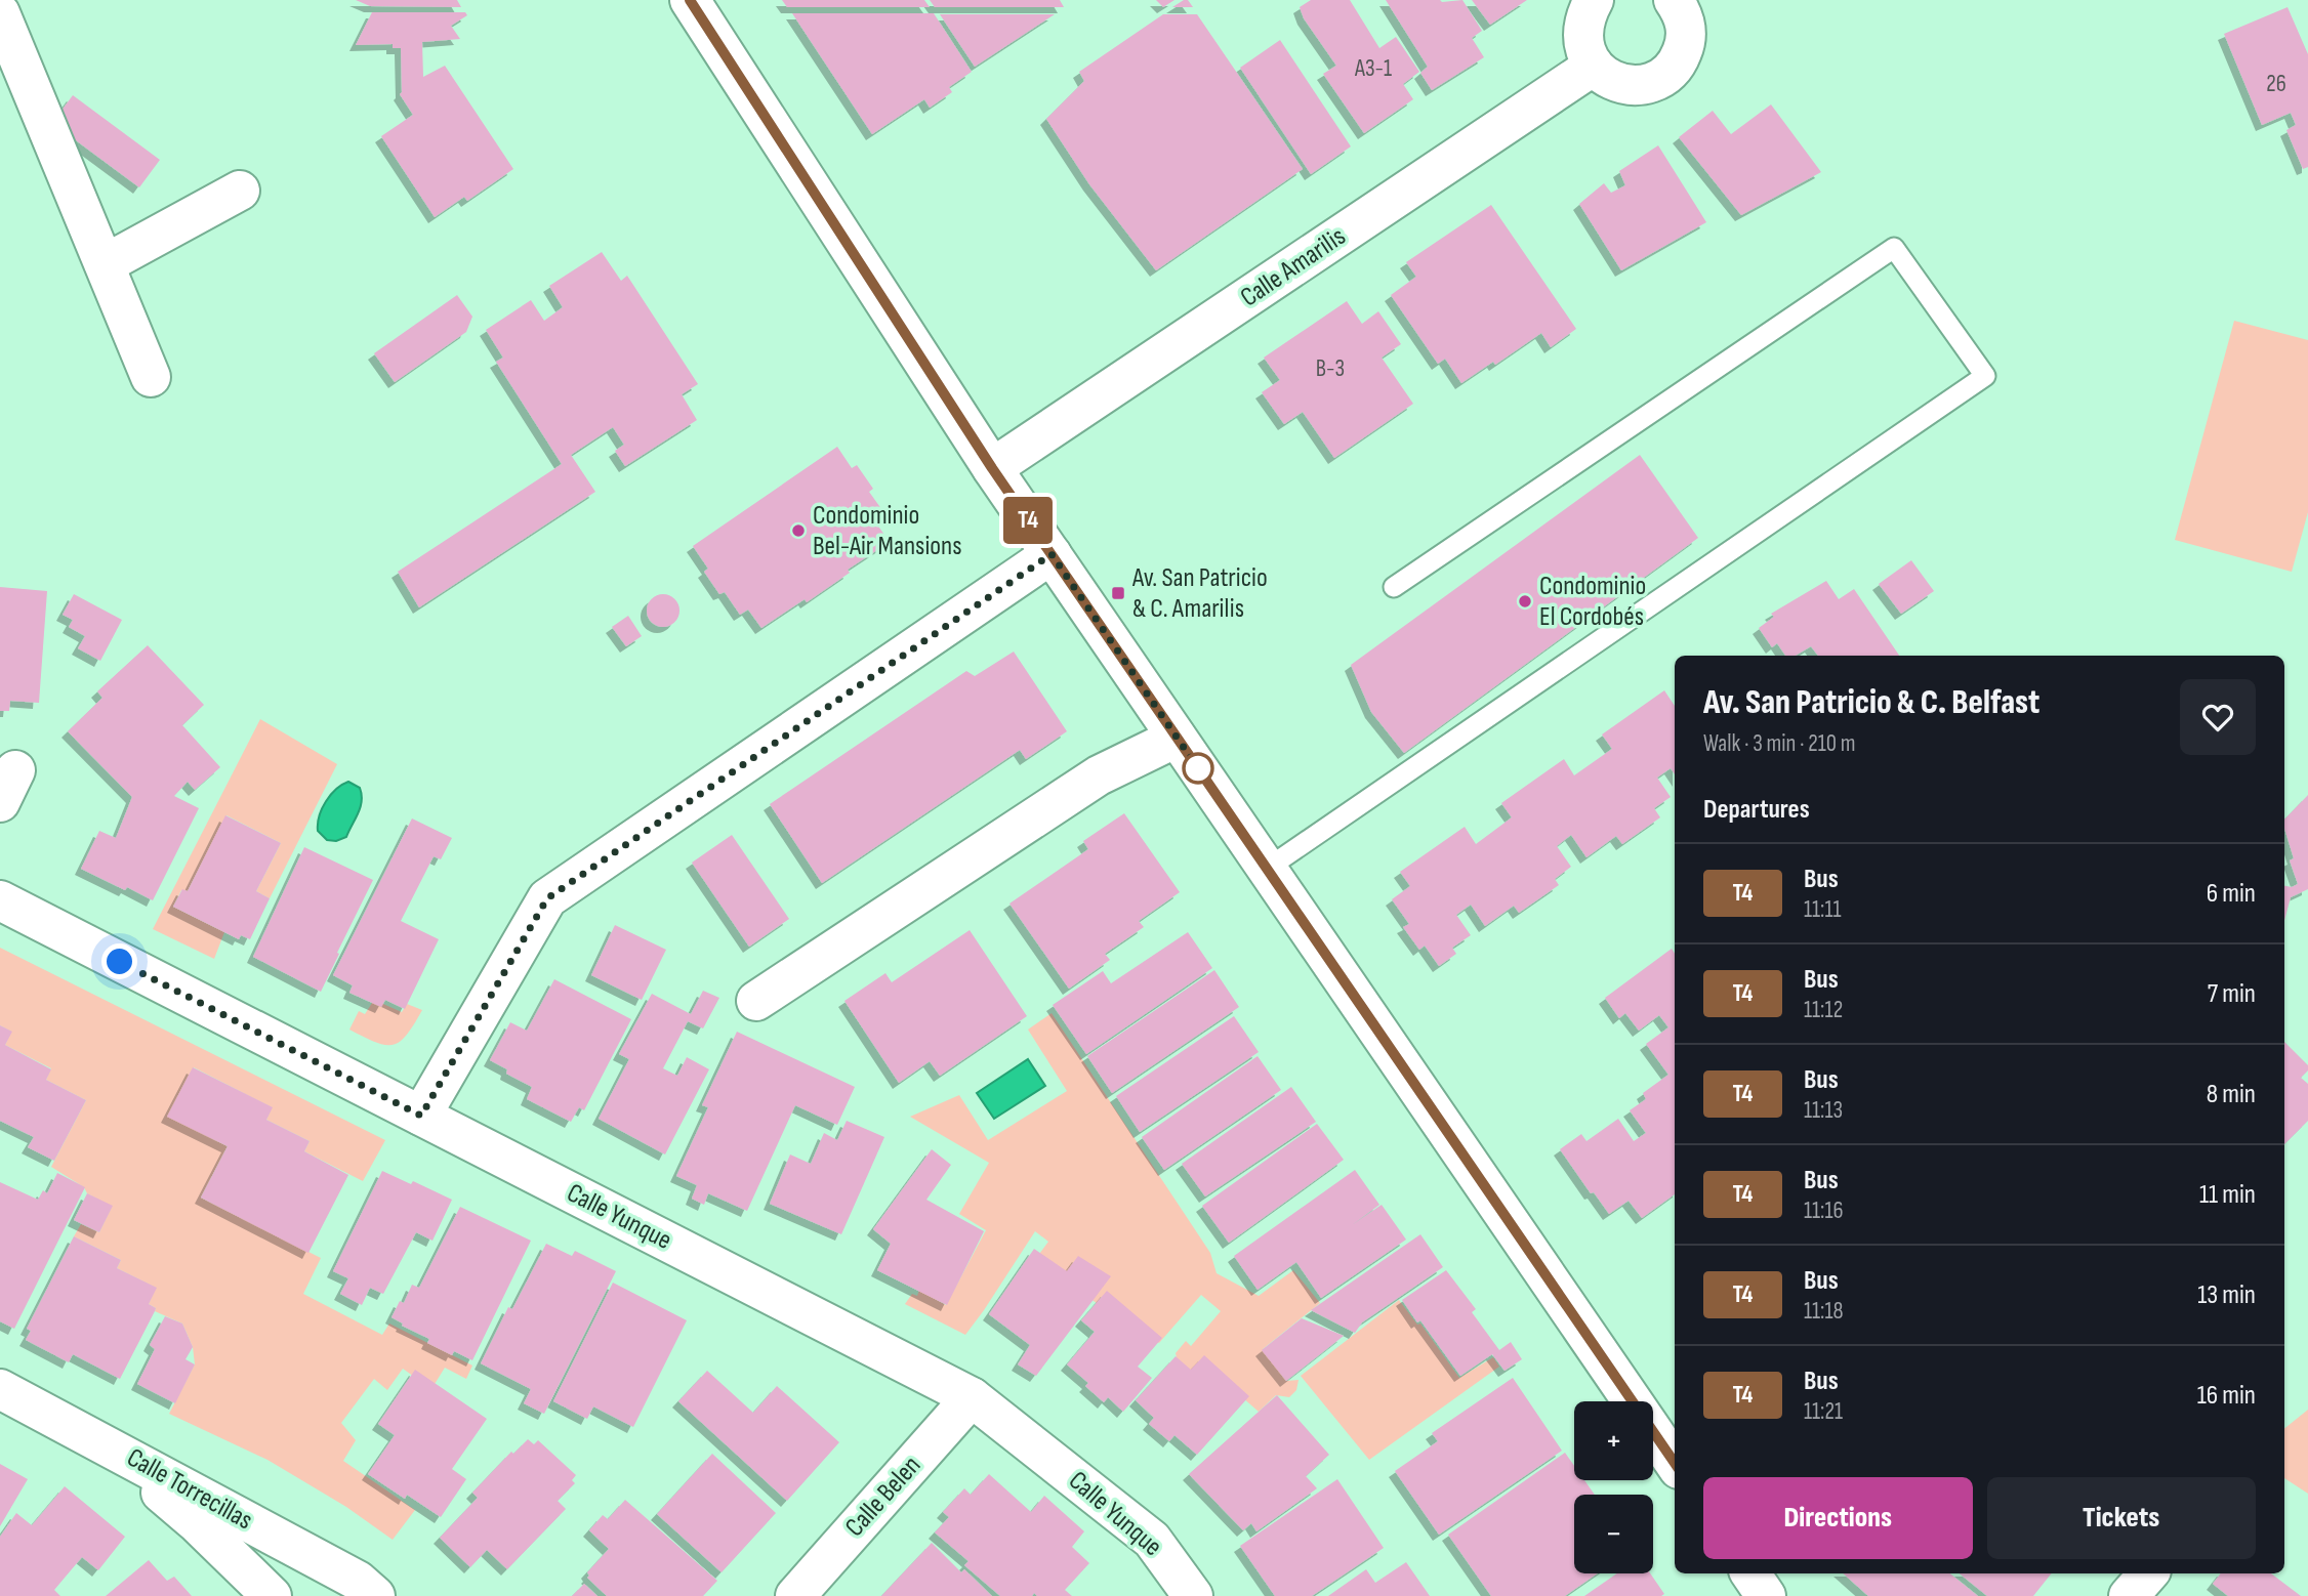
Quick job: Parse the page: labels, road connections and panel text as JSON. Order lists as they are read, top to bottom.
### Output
{
  "streets": {
    "street": [
      "Calle Amarilis",
      "Calle Yunque",
      "Calle Torrecillas",
      "Calle Belen"
    ]
  },
  "crossings": [
    ["Calle Yunque", "Calle Belen"]
  ],
  "places": {
    "other": ["Condominio Bel-Air Mansions", "Condominio El Cordobés"],
    "transit": ["Av. San Patricio & C. Amarilis"]
  },
  "lines": ["bus line T4"],
  "house_numbers": ["A3-1", "26", "B-3"],
  "page": {
    "on_map": "T4",
    "heading": [
      ["Av. San Patricio & C. Belfast", "Walk · 3 min · 210 m"],
      "Departures"
    ],
    "list": [
      {
        "mark": "T4",
        "name": "Bus",
        "note": "11:11",
        "value": "6 min"
      },
      {
        "mark": "T4",
        "name": "Bus",
        "note": "11:12",
        "value": "7 min"
      },
      {
        "mark": "T4",
        "name": "Bus",
        "note": "11:13",
        "value": "8 min"
      },
      {
        "mark": "T4",
        "name": "Bus",
        "note": "11:16",
        "value": "11 min"
      },
      {
        "mark": "T4",
        "name": "Bus",
        "note": "11:18",
        "value": "13 min"
      },
      {
        "mark": "T4",
        "name": "Bus",
        "note": "11:21",
        "value": "16 min"
      }
    ],
    "map_buttons": ["+", "−"],
    "buttons": ["Directions", "Tickets"]
  }
}
